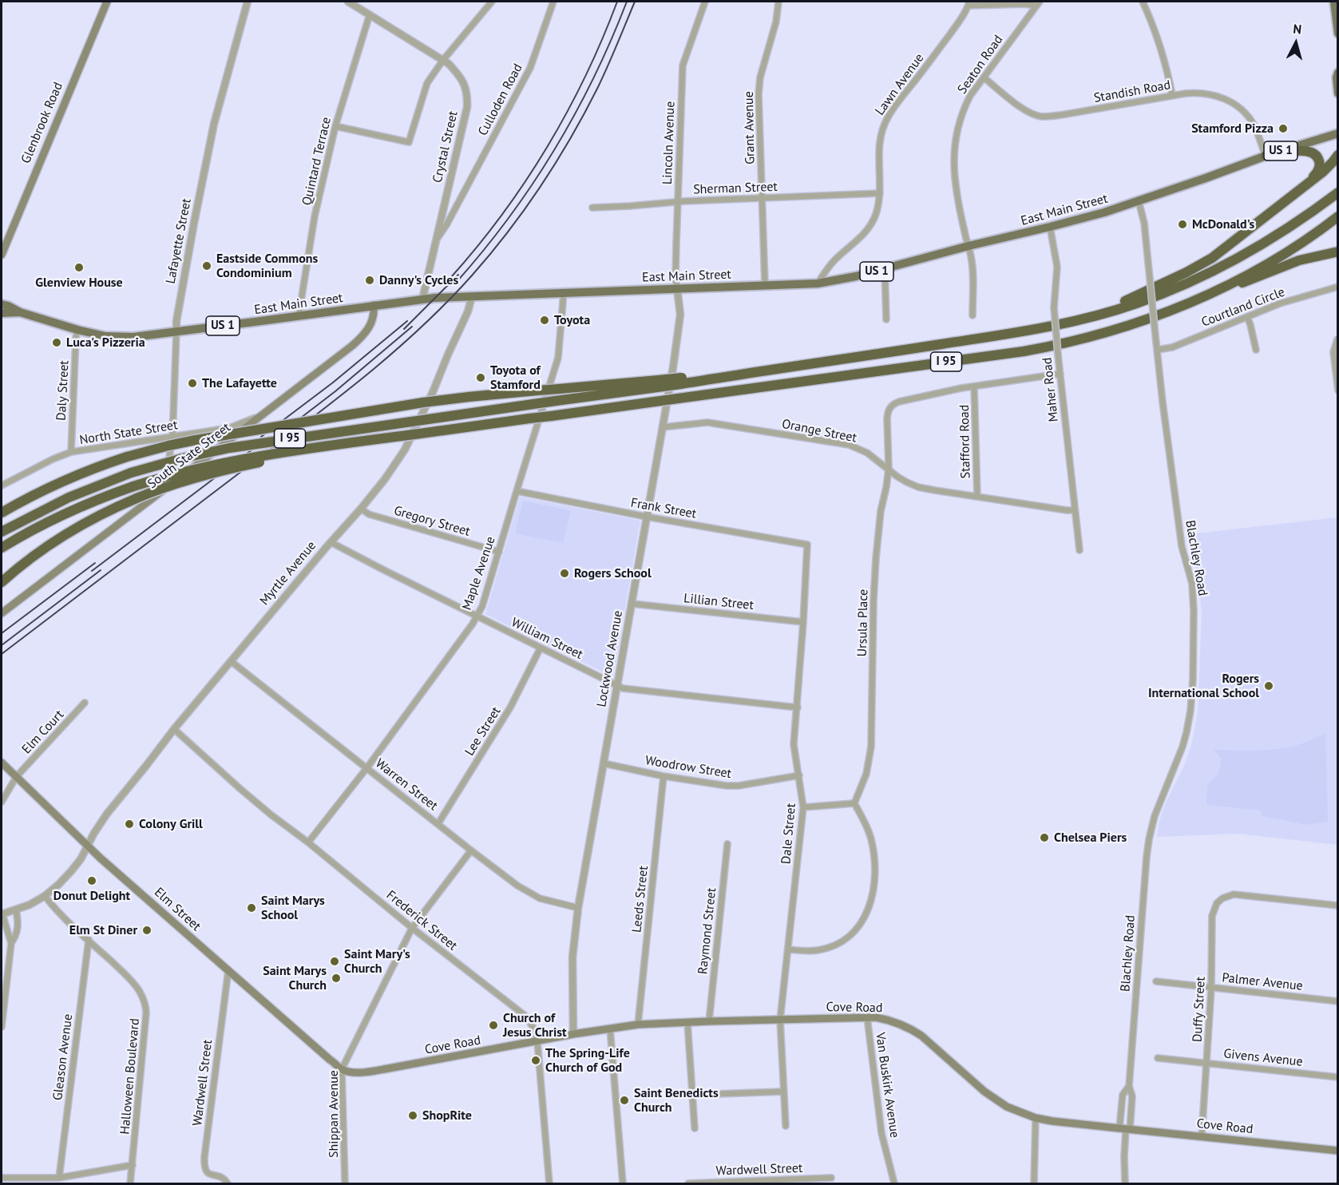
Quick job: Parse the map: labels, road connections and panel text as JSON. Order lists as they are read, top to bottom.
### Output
{
  "streets": {
    "highway": ["I 95"],
    "main road": [
      "Glenbrook Road",
      "US 1",
      "East Main Street",
      "South State Street",
      "Elm Street",
      "Cove Road"
    ],
    "street": [
      "Seaton Road",
      "Lawn Avenue",
      "Standish Road",
      "Culloden Road",
      "Grant Avenue",
      "Lincoln Avenue",
      "Crystal Street",
      "Quintard Terrace",
      "Sherman Street",
      "Lafayette Street",
      "Courtland Circle",
      "Maher Road",
      "Daly Street",
      "Orange Street",
      "North State Street",
      "Stafford Road",
      "Frank Street",
      "Gregory Street",
      "Blachley Road",
      "Myrtle Avenue",
      "Maple Avenue",
      "Lillian Street",
      "Ursula Place",
      "William Street",
      "Lockwood Avenue",
      "Lee Street",
      "Elm Court",
      "Woodrow Street",
      "Warren Street",
      "Dale Street",
      "Leeds Street",
      "Frederick Street",
      "Raymond Street",
      "Palmer Avenue",
      "Duffy Street",
      "Gleason Avenue",
      "Givens Avenue",
      "Halloween Boulevard",
      "Wardwell Street",
      "Van Buskirk Avenue",
      "Shippan Avenue"
    ]
  },
  "crossings": [
    ["Seaton Road", "Standish Road"],
    ["Seaton Road", "East Main Street"],
    ["Lawn Avenue", "Sherman Street"],
    ["Lawn Avenue", "East Main Street"],
    ["Standish Road", "East Main Street"],
    ["Culloden Road", "Crystal Street"],
    ["Grant Avenue", "Sherman Street"],
    ["Grant Avenue", "East Main Street"],
    ["Lincoln Avenue", "Sherman Street"],
    ["Lincoln Avenue", "East Main Street"],
    ["Lincoln Avenue", "Lockwood Avenue"],
    ["Crystal Street", "Quintard Terrace"],
    ["Crystal Street", "East Main Street"],
    ["Quintard Terrace", "East Main Street"],
    ["East Main Street", "Lafayette Street"],
    ["East Main Street", "Maher Road"],
    ["East Main Street", "Daly Street"],
    ["East Main Street", "South State Street"],
    ["East Main Street", "Blachley Road"],
    ["East Main Street", "Myrtle Avenue"],
    ["East Main Street", "Maple Avenue"],
    ["East Main Street", "Lockwood Avenue"],
    ["Lafayette Street", "North State Street"],
    ["Lafayette Street", "South State Street"],
    ["Courtland Circle", "Blachley Road"],
    ["Maher Road", "Orange Street"],
    ["Maher Road", "Ursula Place"],
    ["Daly Street", "North State Street"],
    ["Orange Street", "Stafford Road"],
    ["Orange Street", "Ursula Place"],
    ["Orange Street", "Lockwood Avenue"],
    ["North State Street", "South State Street"],
    ["Stafford Road", "Ursula Place"],
    ["Frank Street", "Maple Avenue"],
    ["Frank Street", "Lockwood Avenue"],
    ["Frank Street", "Dale Street"],
    ["Gregory Street", "Myrtle Avenue"],
    ["Gregory Street", "Maple Avenue"],
    ["Blachley Road", "Cove Road"],
    ["Myrtle Avenue", "William Street"],
    ["Myrtle Avenue", "Warren Street"],
    ["Myrtle Avenue", "Elm Street"],
    ["Myrtle Avenue", "Frederick Street"],
    ["Myrtle Avenue", "Halloween Boulevard"],
    ["Maple Avenue", "William Street"],
    ["Maple Avenue", "Warren Street"],
    ["Maple Avenue", "Frederick Street"],
    ["Lillian Street", "Lockwood Avenue"],
    ["Lillian Street", "Dale Street"],
    ["William Street", "Lockwood Avenue"],
    ["William Street", "Lee Street"],
    ["William Street", "Dale Street"],
    ["Lockwood Avenue", "Woodrow Street"],
    ["Lockwood Avenue", "Warren Street"],
    ["Lockwood Avenue", "Cove Road"],
    ["Lee Street", "Warren Street"],
    ["Elm Court", "Elm Street"],
    ["Woodrow Street", "Dale Street"],
    ["Woodrow Street", "Leeds Street"],
    ["Warren Street", "Shippan Avenue"],
    ["Dale Street", "Cove Road"],
    ["Leeds Street", "Cove Road"],
    ["Elm Street", "Cove Road"],
    ["Elm Street", "Wardwell Street"],
    ["Elm Street", "Shippan Avenue"],
    ["Frederick Street", "Cove Road"],
    ["Frederick Street", "Shippan Avenue"],
    ["Raymond Street", "Cove Road"],
    ["Palmer Avenue", "Duffy Street"],
    ["Cove Road", "Duffy Street"],
    ["Cove Road", "Van Buskirk Avenue"],
    ["Cove Road", "Shippan Avenue"],
    ["Duffy Street", "Givens Avenue"],
    ["Gleason Avenue", "Halloween Boulevard"]
  ],
  "places": [
    "Stamford Pizza",
    "McDonald's",
    "Eastside Commons Condominium",
    "Glenview House",
    "Danny's Cycles",
    "Toyota",
    "Luca's Pizzeria",
    "Toyota of Stamford",
    "The Lafayette",
    "Rogers School",
    "Rogers International School",
    "Colony Grill",
    "Chelsea Piers",
    "Donut Delight",
    "Saint Marys School",
    "Elm St Diner",
    "Saint Mary's Church",
    "Saint Marys Church",
    "Church of Jesus Christ",
    "The Spring-Life Church of God",
    "Saint Benedicts Church",
    "ShopRite"
  ],
  "north": "top"
}
